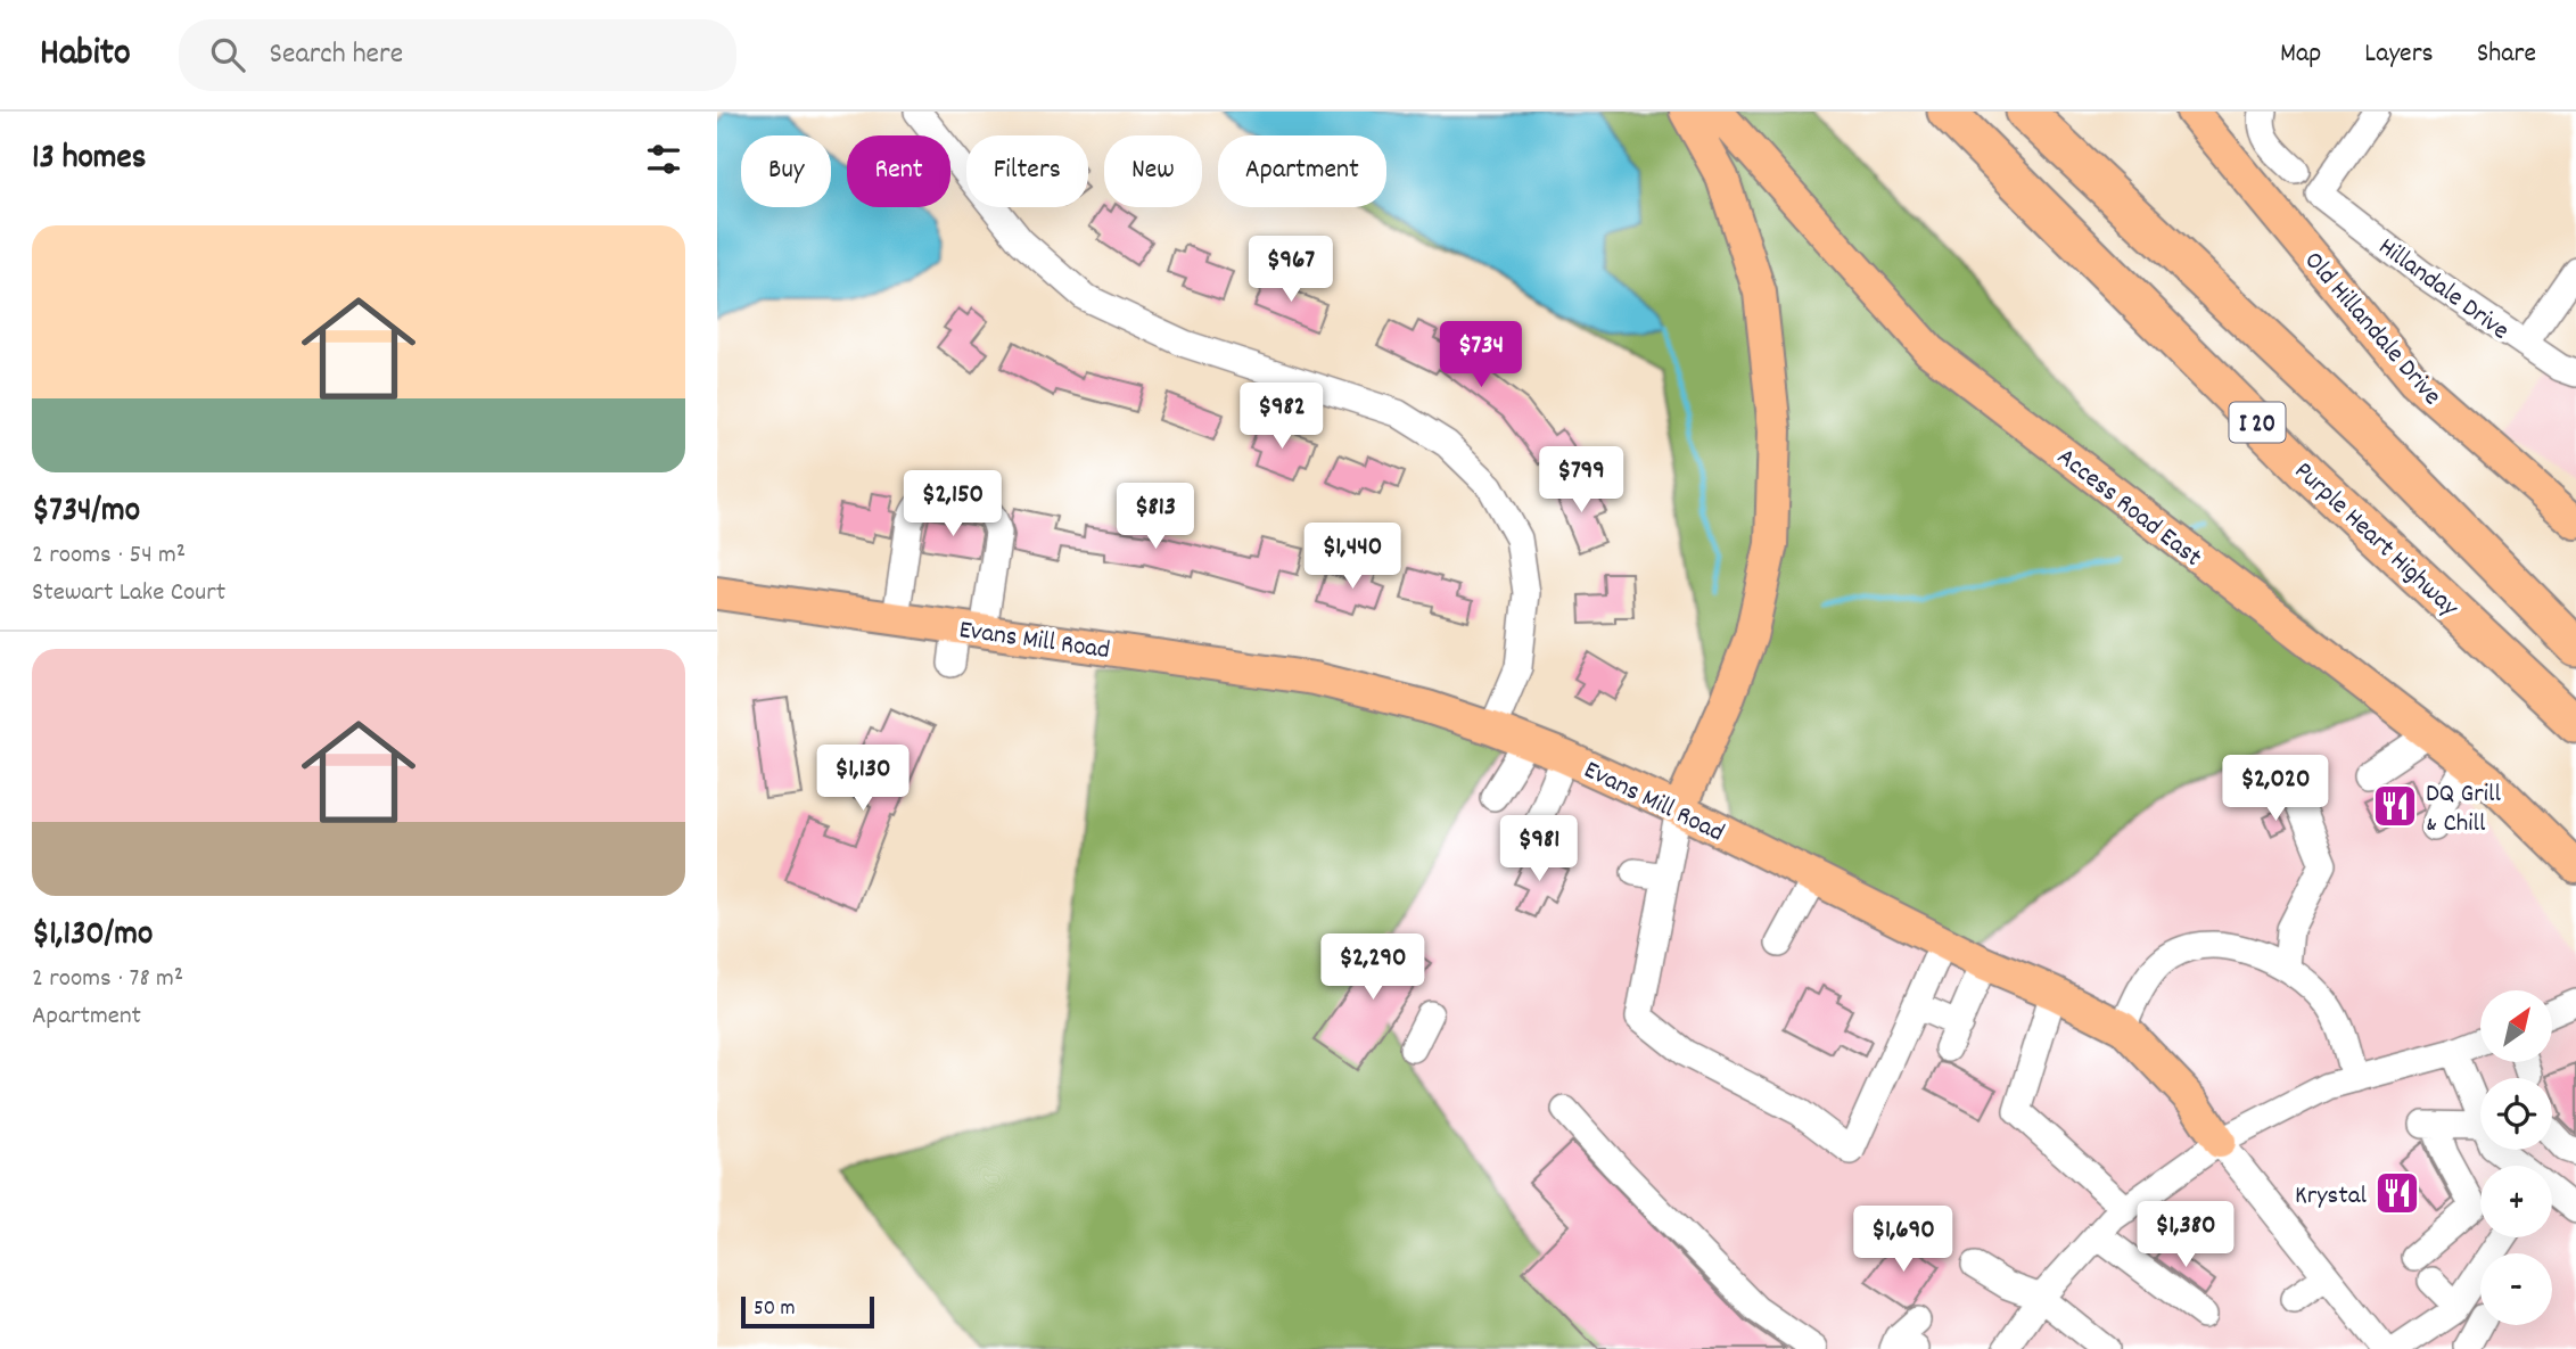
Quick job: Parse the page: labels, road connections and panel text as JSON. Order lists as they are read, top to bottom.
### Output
{
  "streets": {
    "highway": ["I 20", "Purple Heart Highway"],
    "main road": ["Old Hillandale Drive", "Access Road East", "Evans Mill Road"],
    "street": ["Hillandale Drive"]
  },
  "places": {
    "restaurant": ["DQ Grill & Chill", "Krystal"]
  },
  "scale_bar": "50 m",
  "north": "top right",
  "page": {
    "header": "Habito",
    "search": "Search here",
    "nav": ["Map", "Layers", "Share"],
    "heading": "13 homes",
    "chip": [
      "Buy",
      "Rent",
      "Filters",
      "New",
      "Apartment"
    ],
    "list": [
      {
        "name": "$734/mo",
        "note": "2 rooms · 54 m² · Stewart Lake Court"
      },
      {
        "name": "$1,130/mo",
        "note": "2 rooms · 78 m² · Apartment"
      }
    ],
    "price": [
      "$967",
      "$734",
      "$982",
      "$799",
      "$2,150",
      "$813",
      "$1,440",
      "$1,130",
      "$2,020",
      "$981",
      "$2,290",
      "$1,380",
      "$1,690"
    ],
    "map_buttons": ["+", "−"],
    "scale": "50 m"
  }
}
